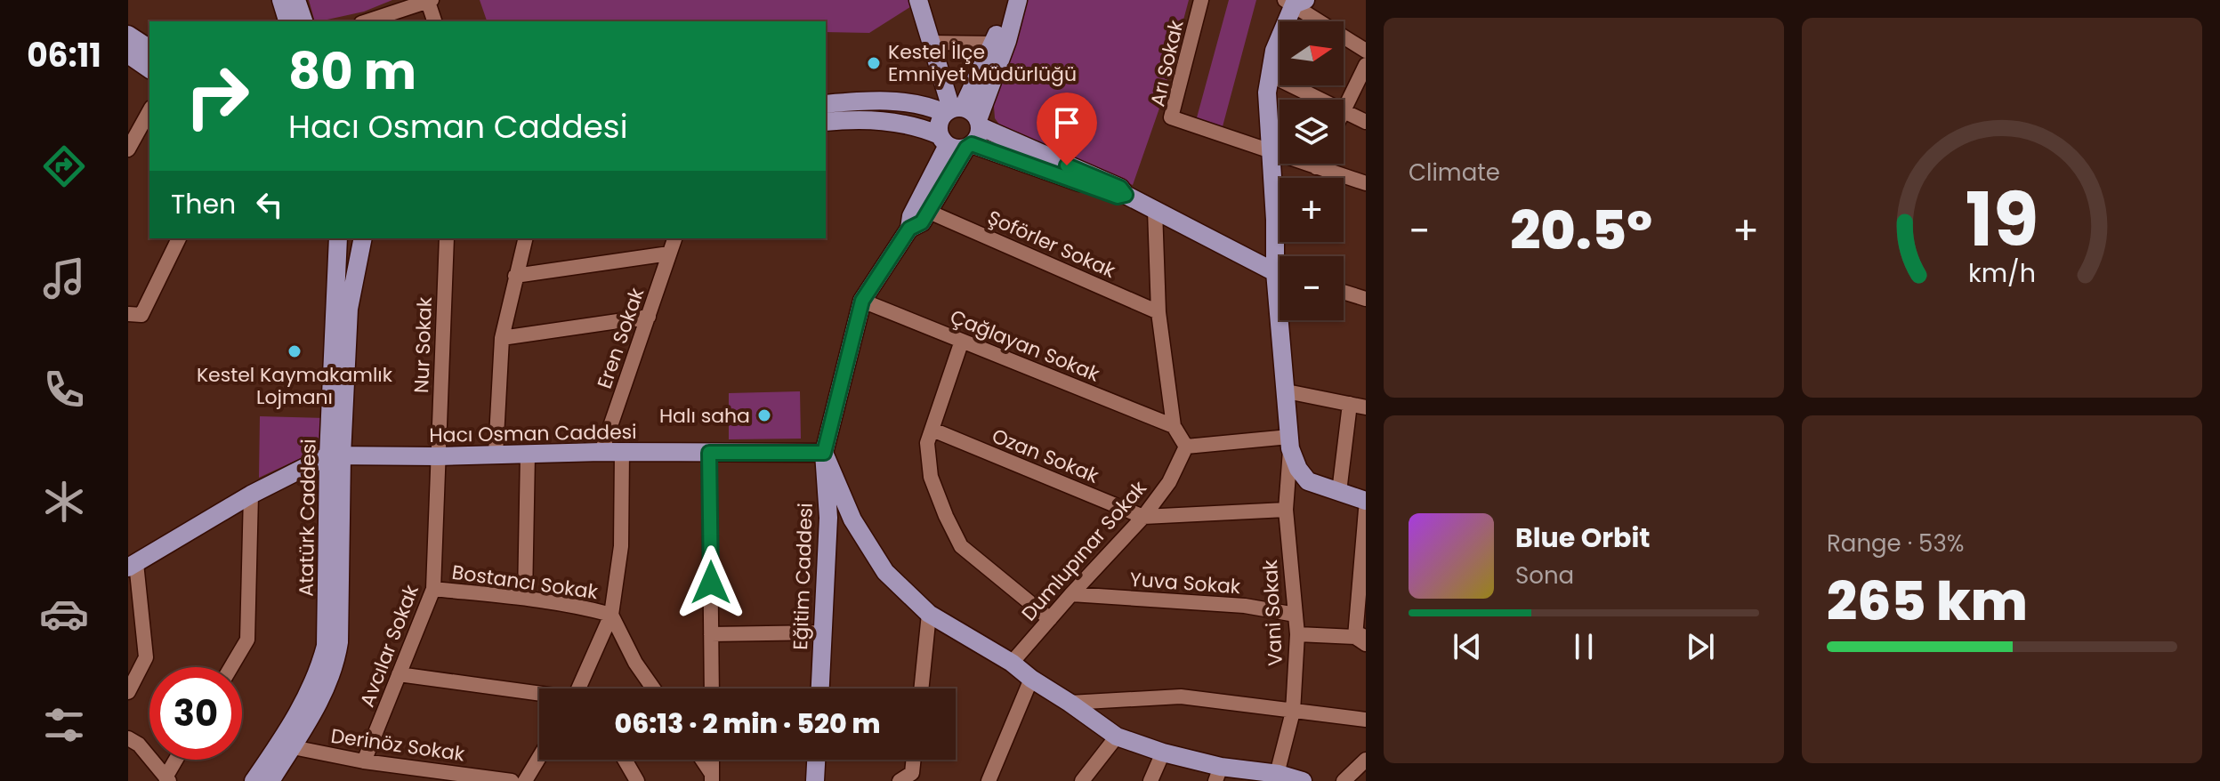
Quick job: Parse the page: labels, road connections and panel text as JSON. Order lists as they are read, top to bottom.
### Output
{
  "streets": {
    "main road": ["Hacı Osman Caddesi", "Atatürk Caddesi", "Eğitim Caddesi"],
    "street": [
      "Arı Sokak",
      "Şoförler Sokak",
      "Eren Sokak",
      "Nur Sokak",
      "Çağlayan Sokak",
      "Ozan Sokak",
      "Dumlupınar Sokak",
      "Bostancı Sokak",
      "Yuva Sokak",
      "Vani Sokak",
      "Avcılar Sokak",
      "Derinöz Sokak"
    ]
  },
  "crossings": [
    ["Eren Sokak", "Hacı Osman Caddesi"],
    ["Nur Sokak", "Hacı Osman Caddesi"],
    ["Nur Sokak", "Avcılar Sokak"],
    ["Çağlayan Sokak", "Eğitim Caddesi"],
    ["Hacı Osman Caddesi", "Atatürk Caddesi"],
    ["Hacı Osman Caddesi", "Eğitim Caddesi"],
    ["Hacı Osman Caddesi", "Avcılar Sokak"],
    ["Ozan Sokak", "Dumlupınar Sokak"],
    ["Atatürk Caddesi", "Derinöz Sokak"],
    ["Dumlupınar Sokak", "Yuva Sokak"],
    ["Bostancı Sokak", "Avcılar Sokak"],
    ["Yuva Sokak", "Vani Sokak"],
    ["Avcılar Sokak", "Derinöz Sokak"]
  ],
  "places": ["Kestel İlçe Emniyet Müdürlüğü", "Kestel Kaymakamlık Lojmanı", "Halı saha"],
  "north": "right",
  "page": {
    "tabs": "06:11",
    "tile": [
      "Climate",
      ["Range · 53%", "265 km"]
    ],
    "map_buttons": ["+", "−"],
    "turn": ["80 m", "Hacı Osman Caddesi"],
    "then": "Then",
    "heat": ["−", "20.5°", "+"],
    "song": ["Blue Orbit", "Sona"],
    "limit": "30",
    "trip": "06:13 · 2 min · 520 m",
    "gauge": ["19", "km/h"]
  }
}
